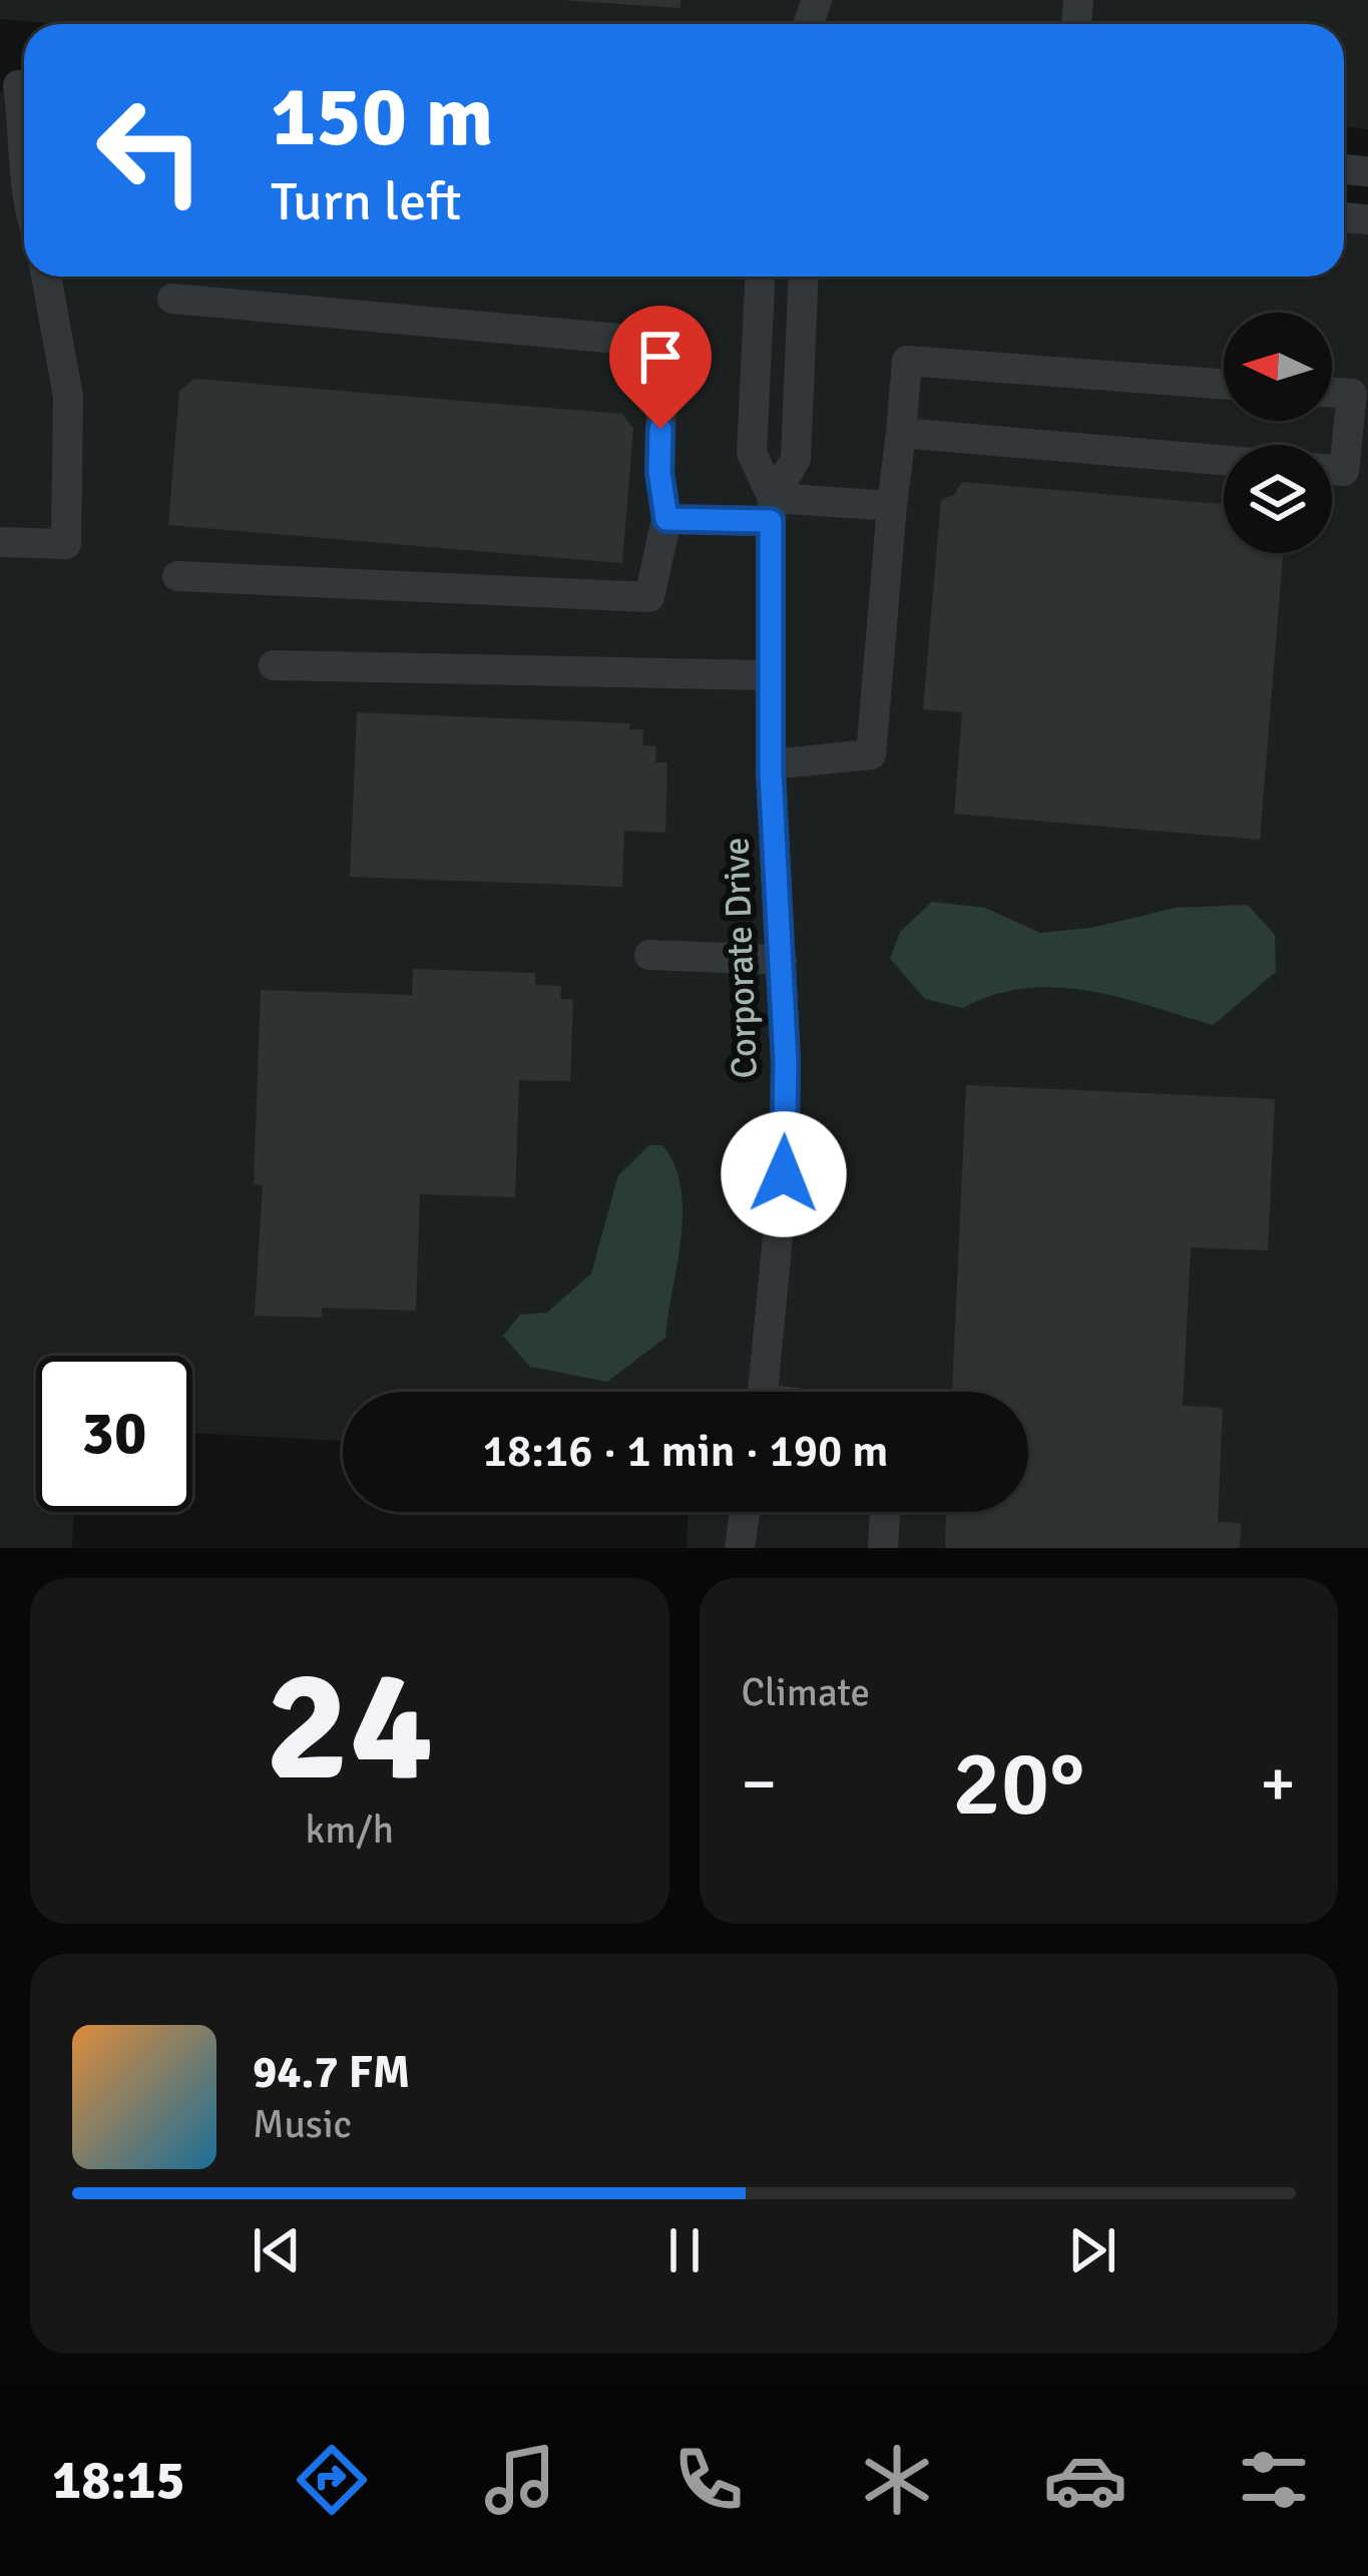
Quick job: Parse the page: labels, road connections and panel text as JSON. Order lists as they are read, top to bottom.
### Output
{
  "streets": {
    "street": ["Corporate Drive"]
  },
  "north": "left",
  "page": {
    "turn": ["150 m", "Turn left"],
    "limit": "30",
    "trip": "18:16 · 1 min · 190 m",
    "tile": [
      ["24", "km/h"],
      "Climate"
    ],
    "heat": ["−", "20°", "+"],
    "song": ["94.7 FM", "Music"],
    "tabs": "18:15"
  }
}
